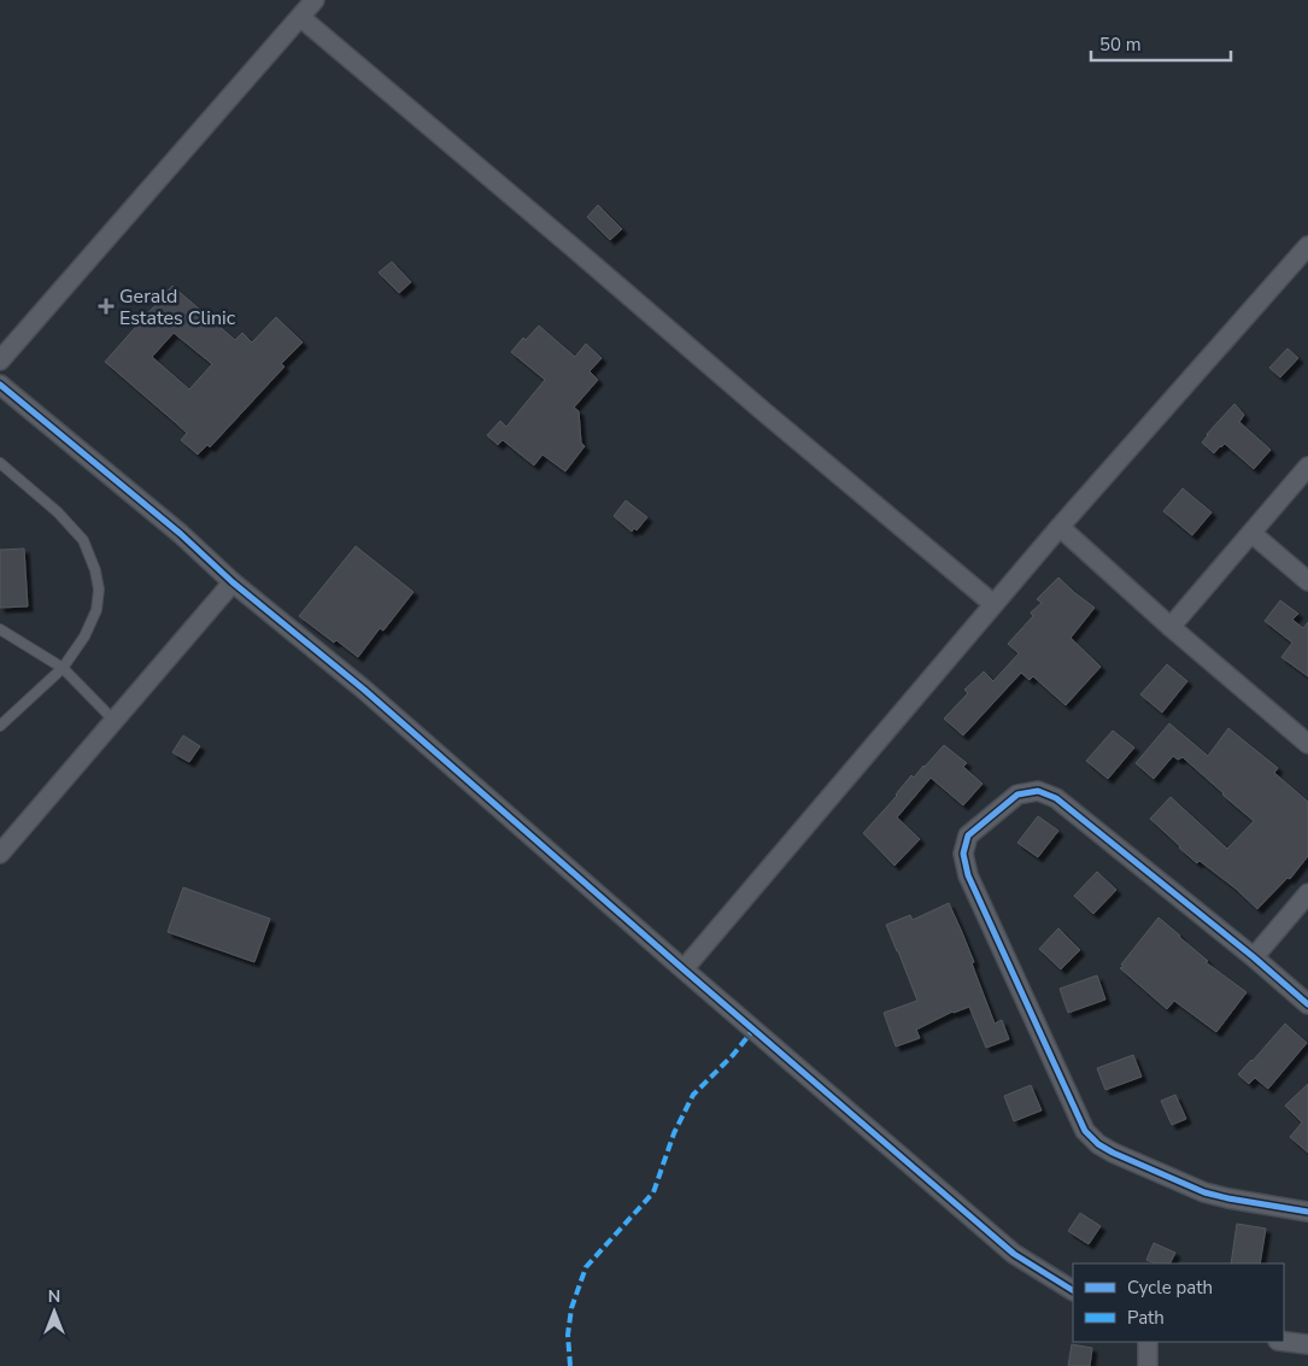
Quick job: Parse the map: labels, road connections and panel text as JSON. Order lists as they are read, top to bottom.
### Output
{
  "places": {
    "health": ["Gerald Estates Clinic"]
  },
  "legend": ["Cycle path", "Path"],
  "scale_bar": "50 m",
  "north": "top"
}
